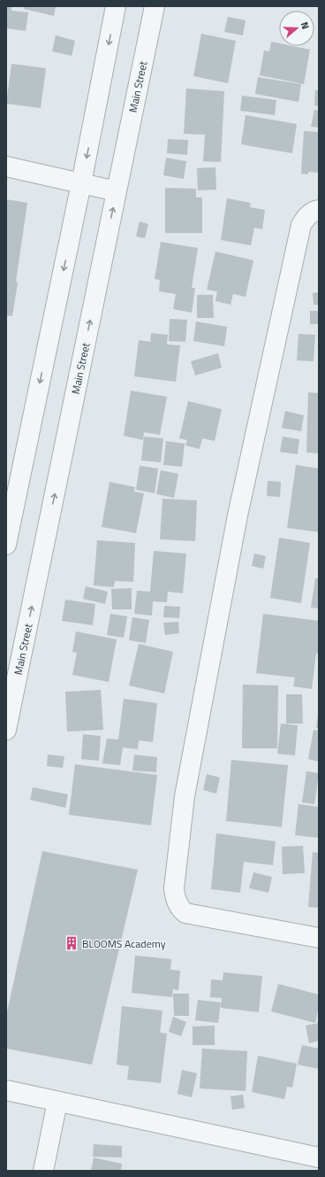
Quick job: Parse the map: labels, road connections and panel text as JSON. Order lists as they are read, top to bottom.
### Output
{
  "streets": {
    "street": ["Main Street"]
  },
  "places": {
    "building": ["BLOOMS Academy"]
  },
  "north": "right"
}
